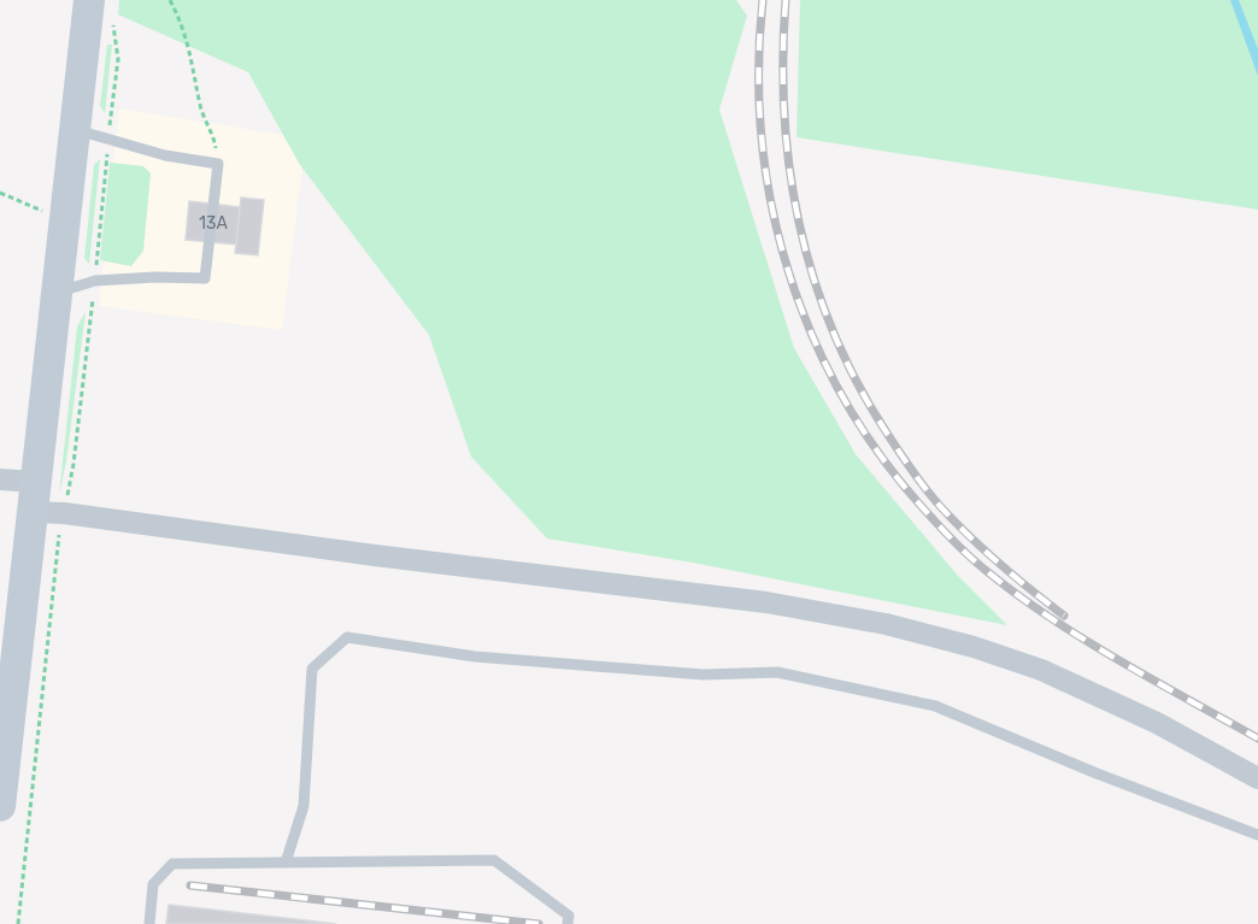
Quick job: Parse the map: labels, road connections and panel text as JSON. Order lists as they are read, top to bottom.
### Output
{
  "house_numbers": ["13A"]
}
